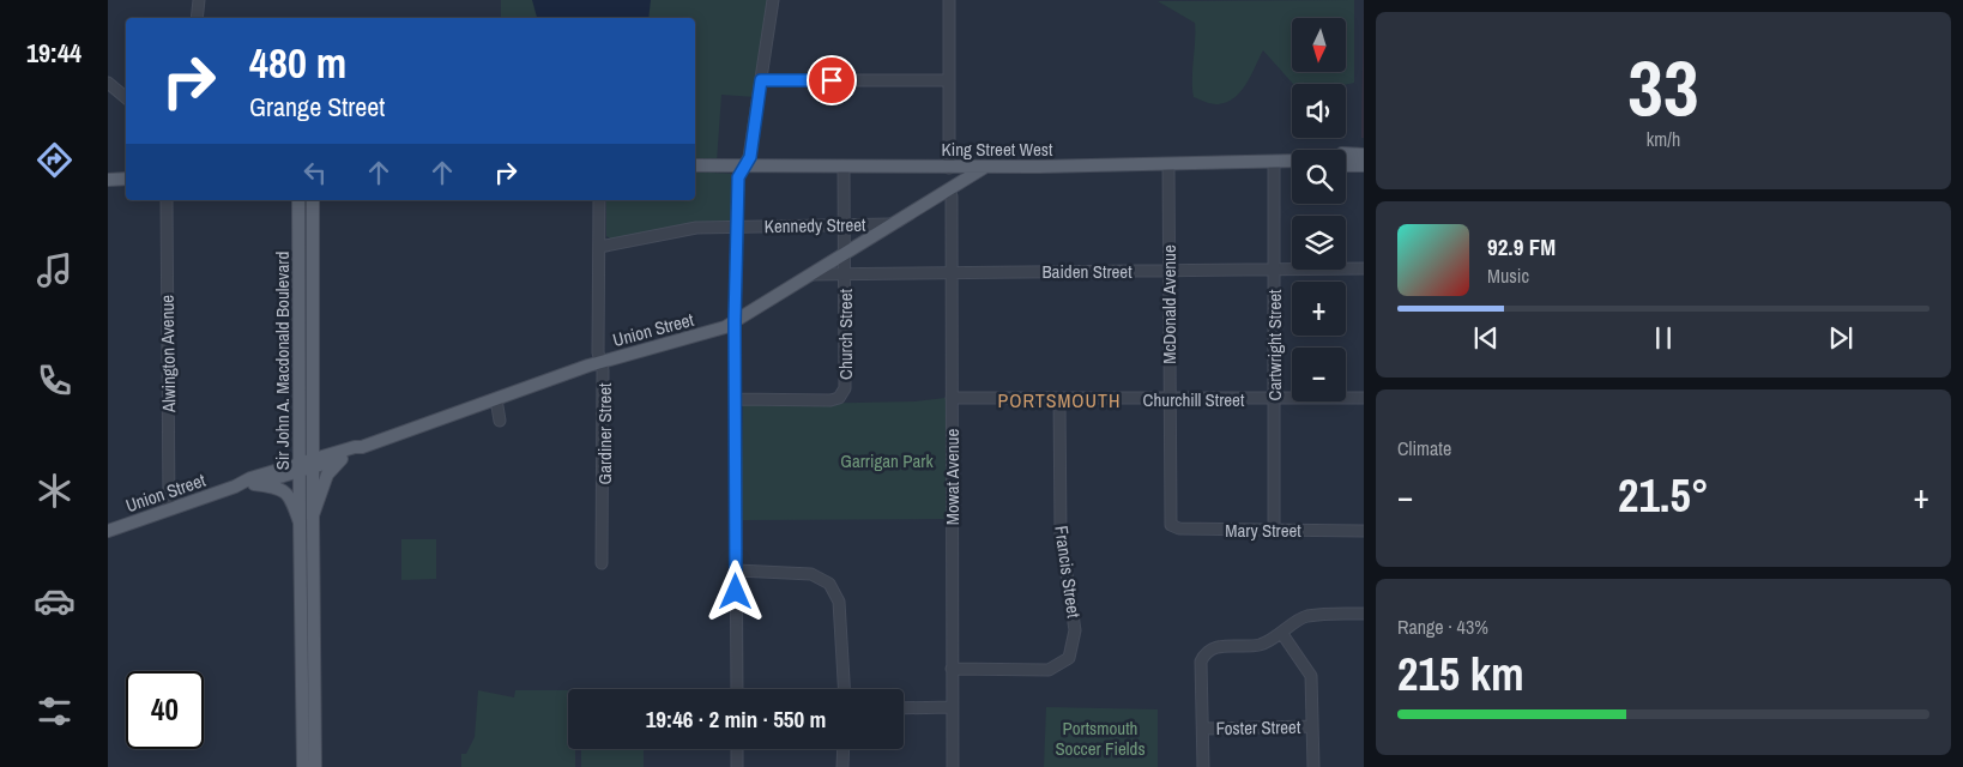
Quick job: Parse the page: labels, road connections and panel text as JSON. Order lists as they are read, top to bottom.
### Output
{
  "streets": {
    "main road": ["King Street West", "Union Street", "Sir John A. Macdonald Boulevard"],
    "street": [
      "Kennedy Street",
      "Baiden Street",
      "McDonald Avenue",
      "Church Street",
      "Cartwright Street",
      "Alwington Avenue",
      "Churchill Street",
      "Gardiner Street",
      "Mowat Avenue",
      "Mary Street",
      "Francis Street",
      "Foster Street"
    ]
  },
  "crossings": [
    ["King Street West", "McDonald Avenue"],
    ["King Street West", "Union Street"],
    ["King Street West", "Church Street"],
    ["King Street West", "Cartwright Street"],
    ["Kennedy Street", "Union Street"],
    ["Kennedy Street", "Church Street"],
    ["Kennedy Street", "Gardiner Street"],
    ["Baiden Street", "McDonald Avenue"],
    ["Baiden Street", "Union Street"],
    ["Baiden Street", "Church Street"],
    ["Baiden Street", "Cartwright Street"],
    ["Baiden Street", "Mowat Avenue"],
    ["McDonald Avenue", "Churchill Street"],
    ["McDonald Avenue", "Mary Street"],
    ["Union Street", "Church Street"],
    ["Union Street", "Alwington Avenue"],
    ["Union Street", "Sir John A. Macdonald Boulevard"],
    ["Union Street", "Gardiner Street"],
    ["Union Street", "Mowat Avenue"],
    ["Cartwright Street", "Churchill Street"],
    ["Cartwright Street", "Mary Street"],
    ["Churchill Street", "Mowat Avenue"],
    ["Churchill Street", "Francis Street"],
    ["Mowat Avenue", "Francis Street"]
  ],
  "districts": ["PORTSMOUTH"],
  "parks": ["Garrigan Park", "Portsmouth Soccer Fields"],
  "north": "bottom",
  "page": {
    "tabs": "19:44",
    "tile": [
      ["33", "km/h"],
      "Climate",
      ["Range · 43%", "215 km"]
    ],
    "map_buttons": ["+", "−"],
    "turn": ["480 m", "Grange Street"],
    "song": ["92.9 FM", "Music"],
    "heat": ["−", "21.5°", "+"],
    "limit": "40",
    "trip": "19:46 · 2 min · 550 m"
  }
}
